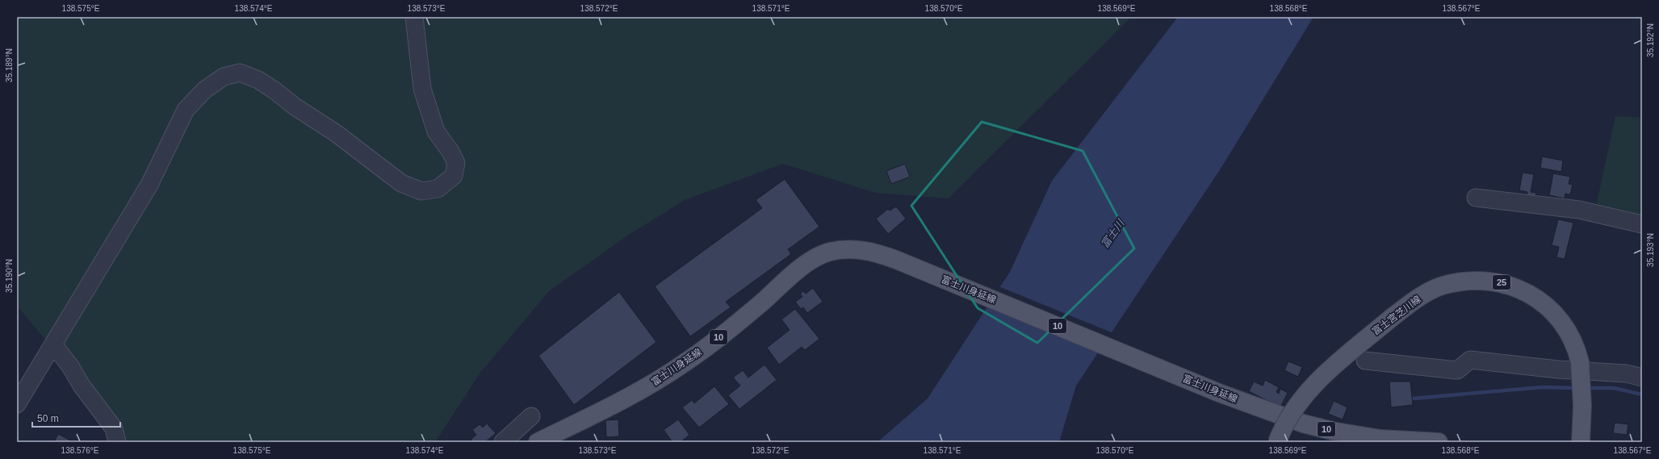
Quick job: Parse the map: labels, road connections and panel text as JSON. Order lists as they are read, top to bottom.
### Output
{
  "streets": {
    "main road": [
      "25",
      "富士川身延線",
      "富士宮芝川線",
      "10"
    ]
  },
  "water": ["富士川"],
  "scale_bar": "50 m",
  "coordinates": [
    "138.575°E",
    "138.574°E",
    "138.573°E",
    "138.572°E",
    "138.571°E",
    "138.570°E",
    "138.569°E",
    "138.568°E",
    "138.567°E",
    "35.192°N",
    "35.189°N",
    "35.193°N",
    "35.190°N",
    "138.576°E"
  ]
}
